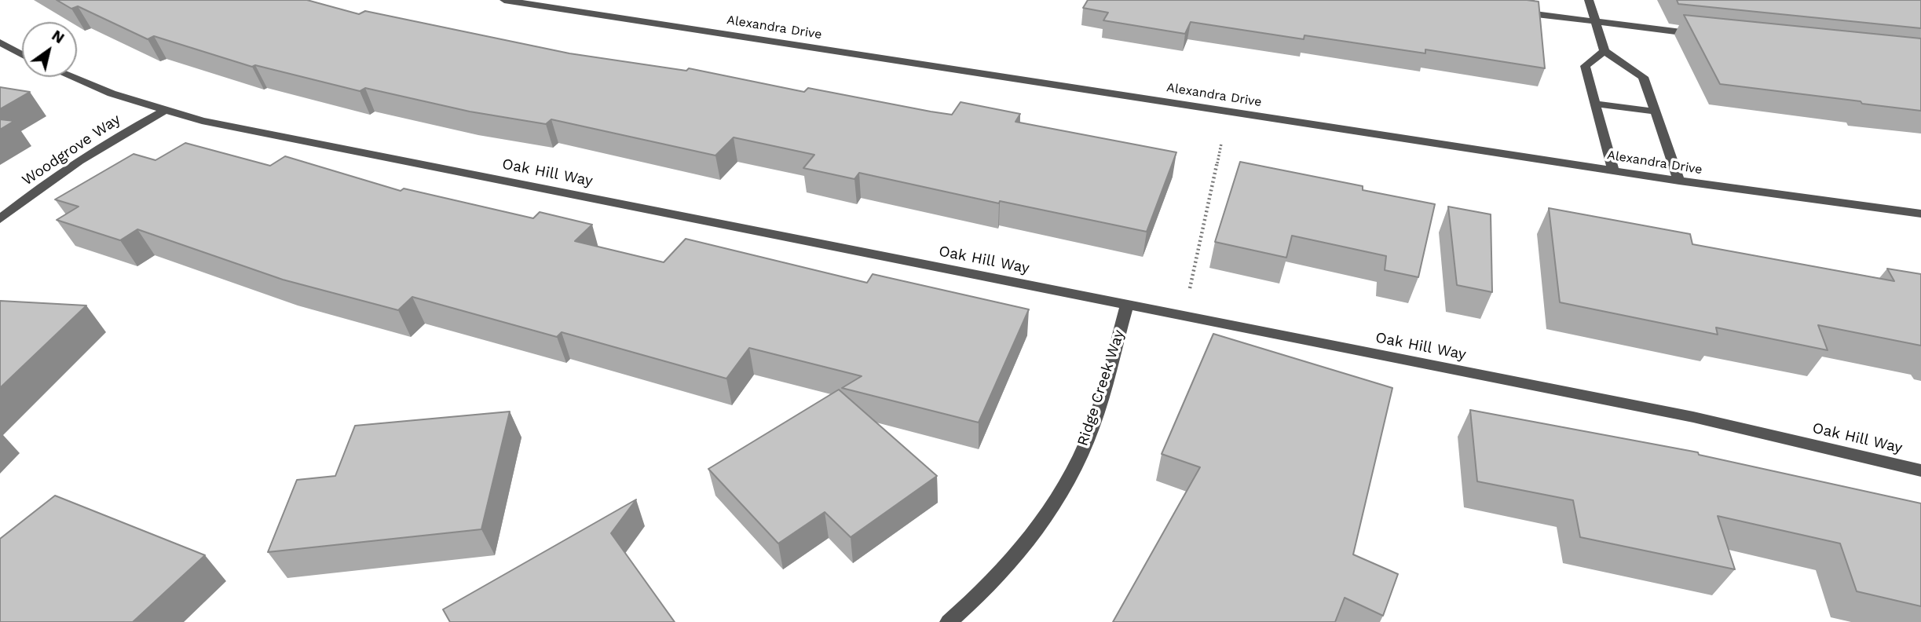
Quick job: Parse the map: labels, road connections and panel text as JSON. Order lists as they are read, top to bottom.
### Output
{
  "streets": {
    "street": [
      "Alexandra Drive",
      "Woodgrove Way",
      "Oak Hill Way",
      "Ridge Creek Way"
    ]
  },
  "crossings": [
    ["Woodgrove Way", "Oak Hill Way"],
    ["Oak Hill Way", "Ridge Creek Way"]
  ],
  "north": "top right"
}
